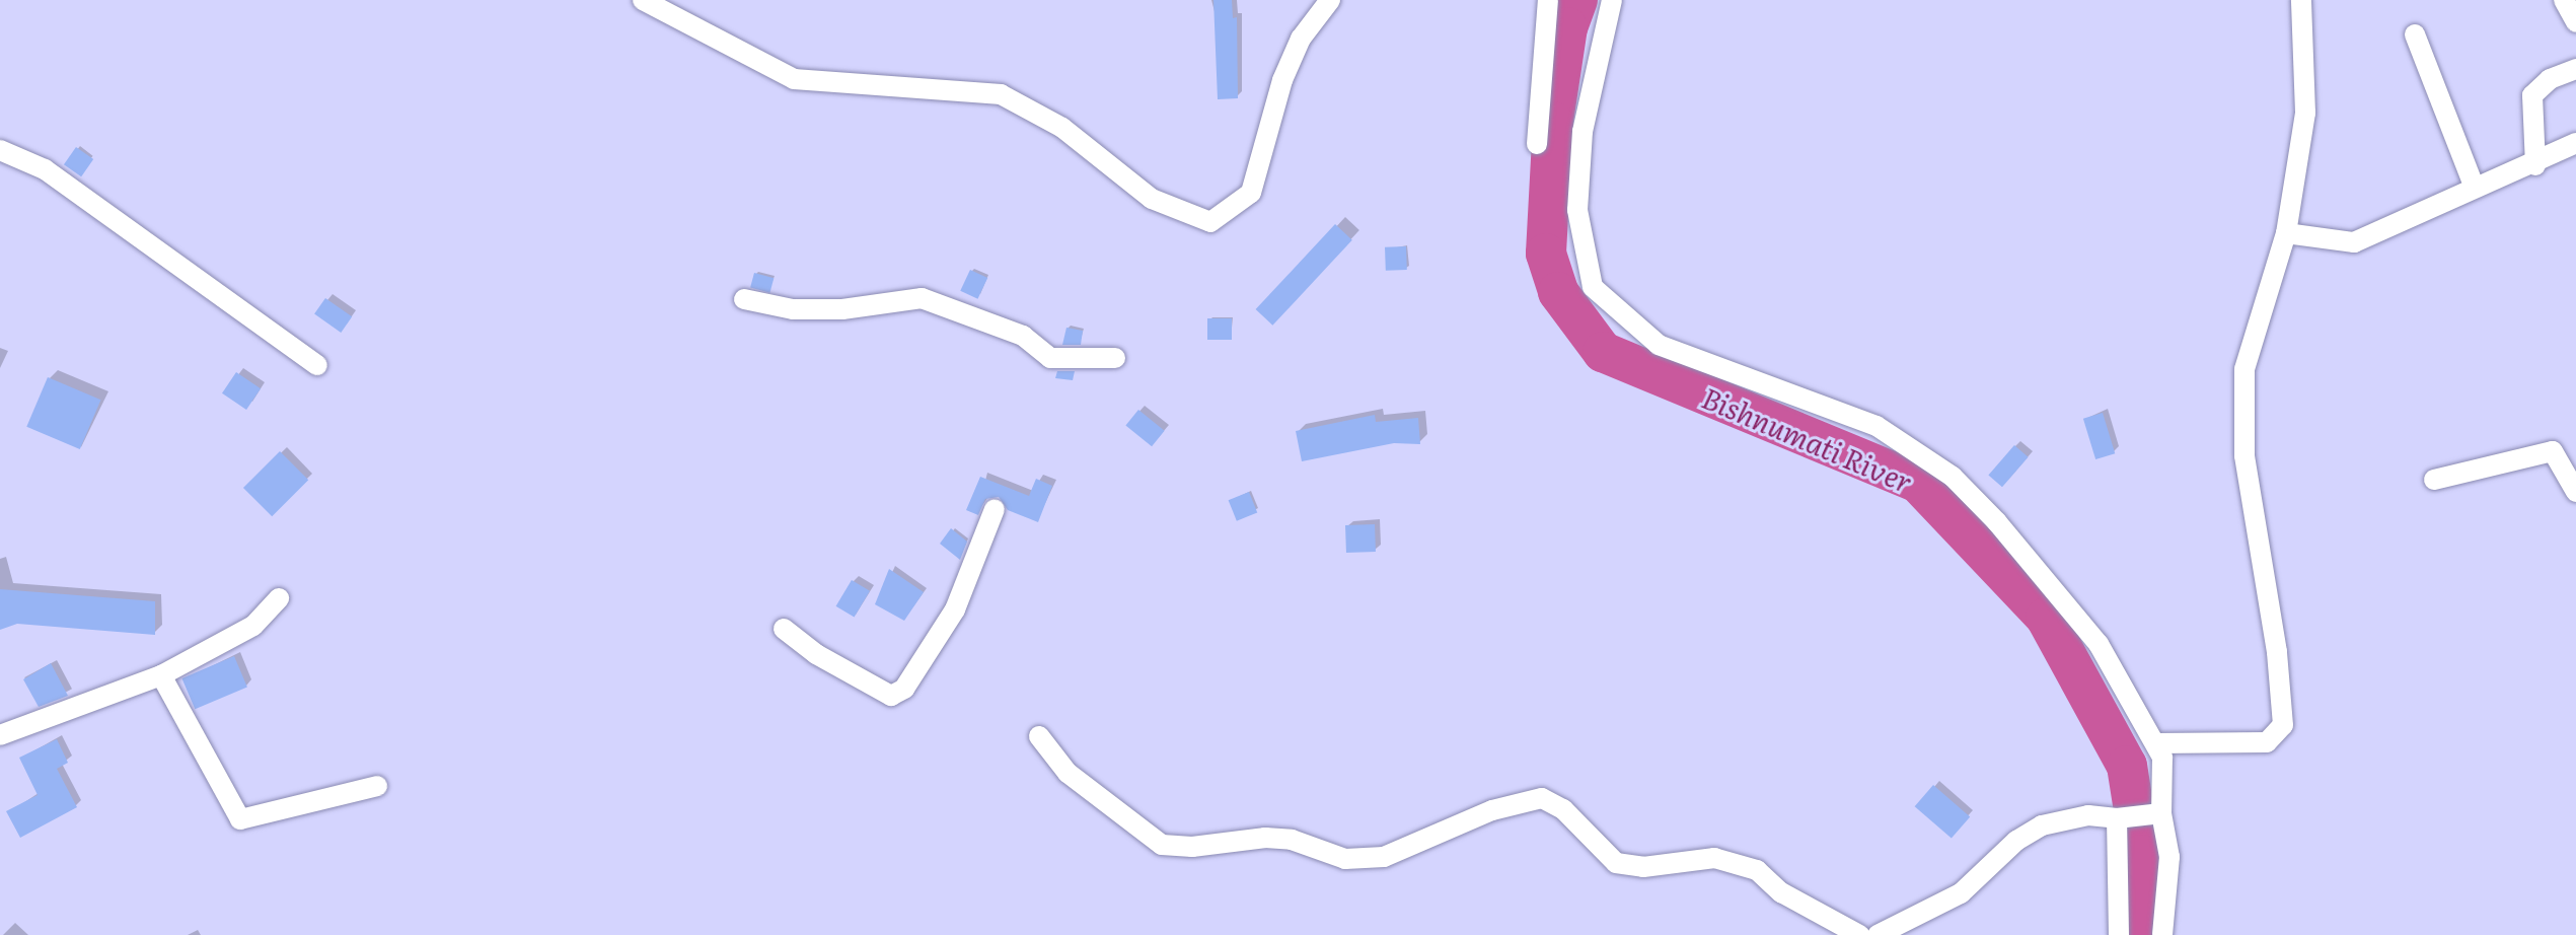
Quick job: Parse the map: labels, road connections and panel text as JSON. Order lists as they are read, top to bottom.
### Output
{
  "water": ["Bishnumati River"]
}
